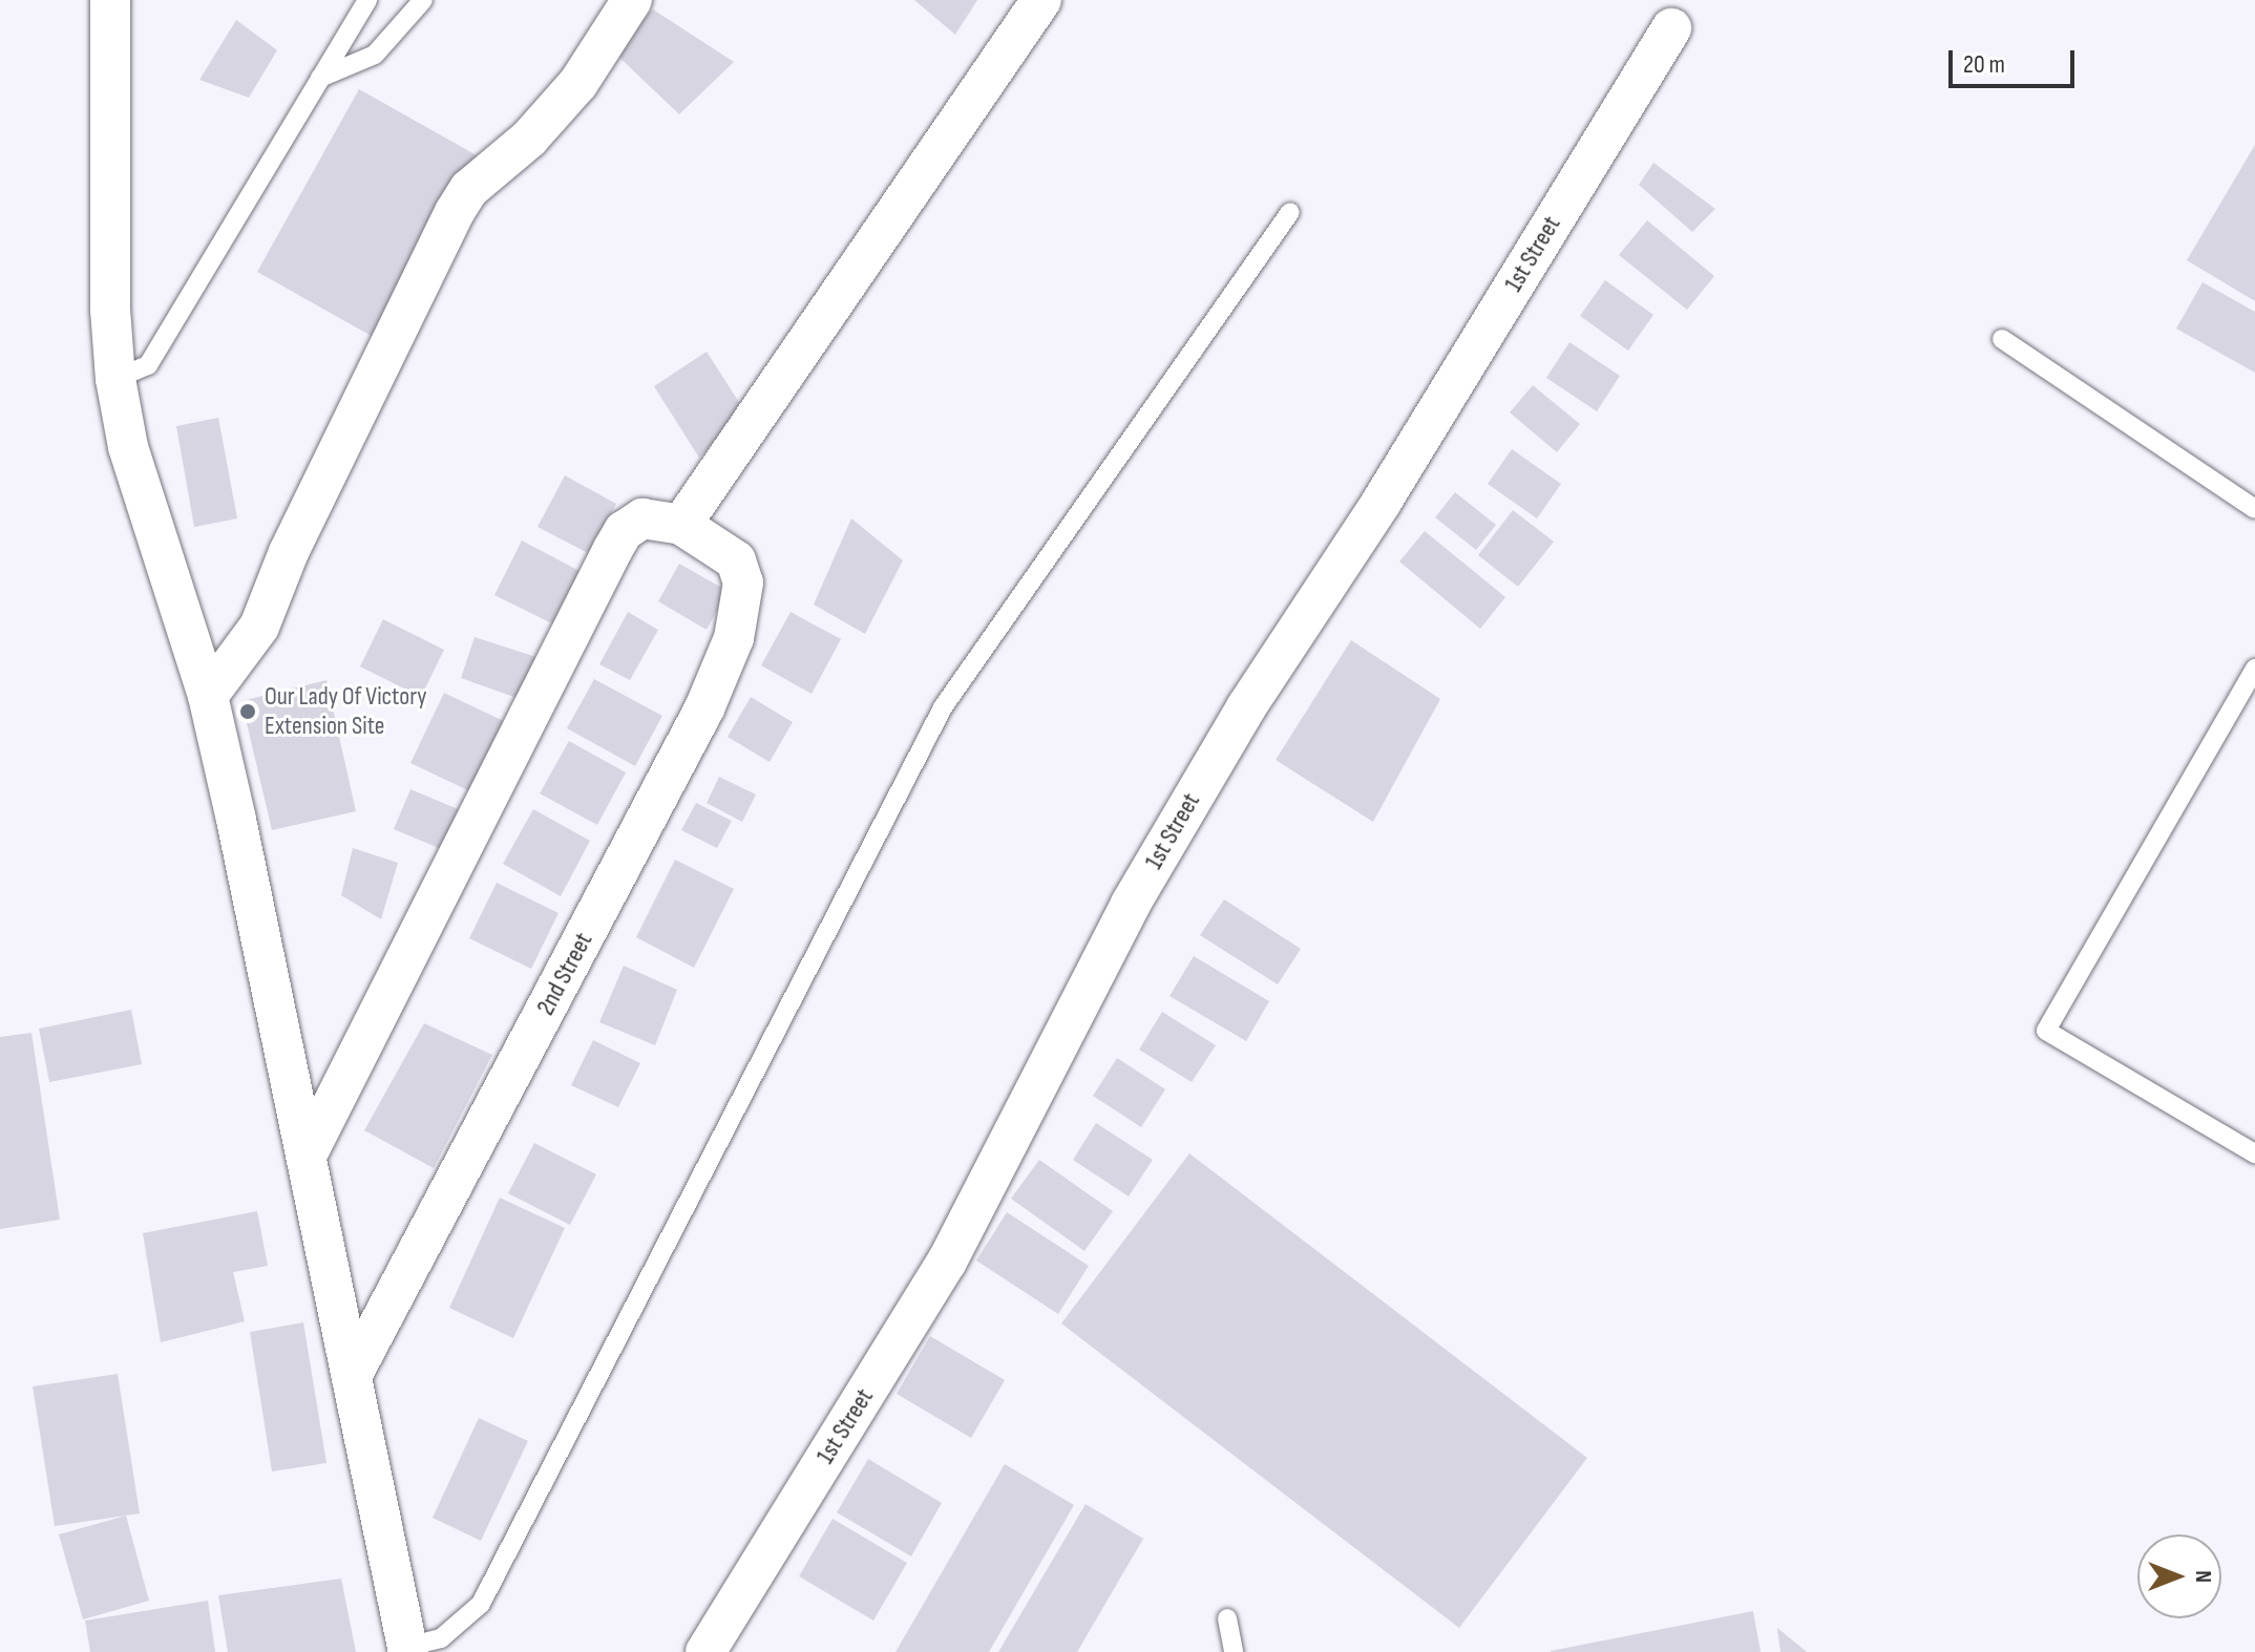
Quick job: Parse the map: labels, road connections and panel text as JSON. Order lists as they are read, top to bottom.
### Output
{
  "streets": {
    "street": ["1st Street", "2nd Street"]
  },
  "places": ["Our Lady Of Victory Extension Site"],
  "scale_bar": "20 m",
  "north": "right"
}
